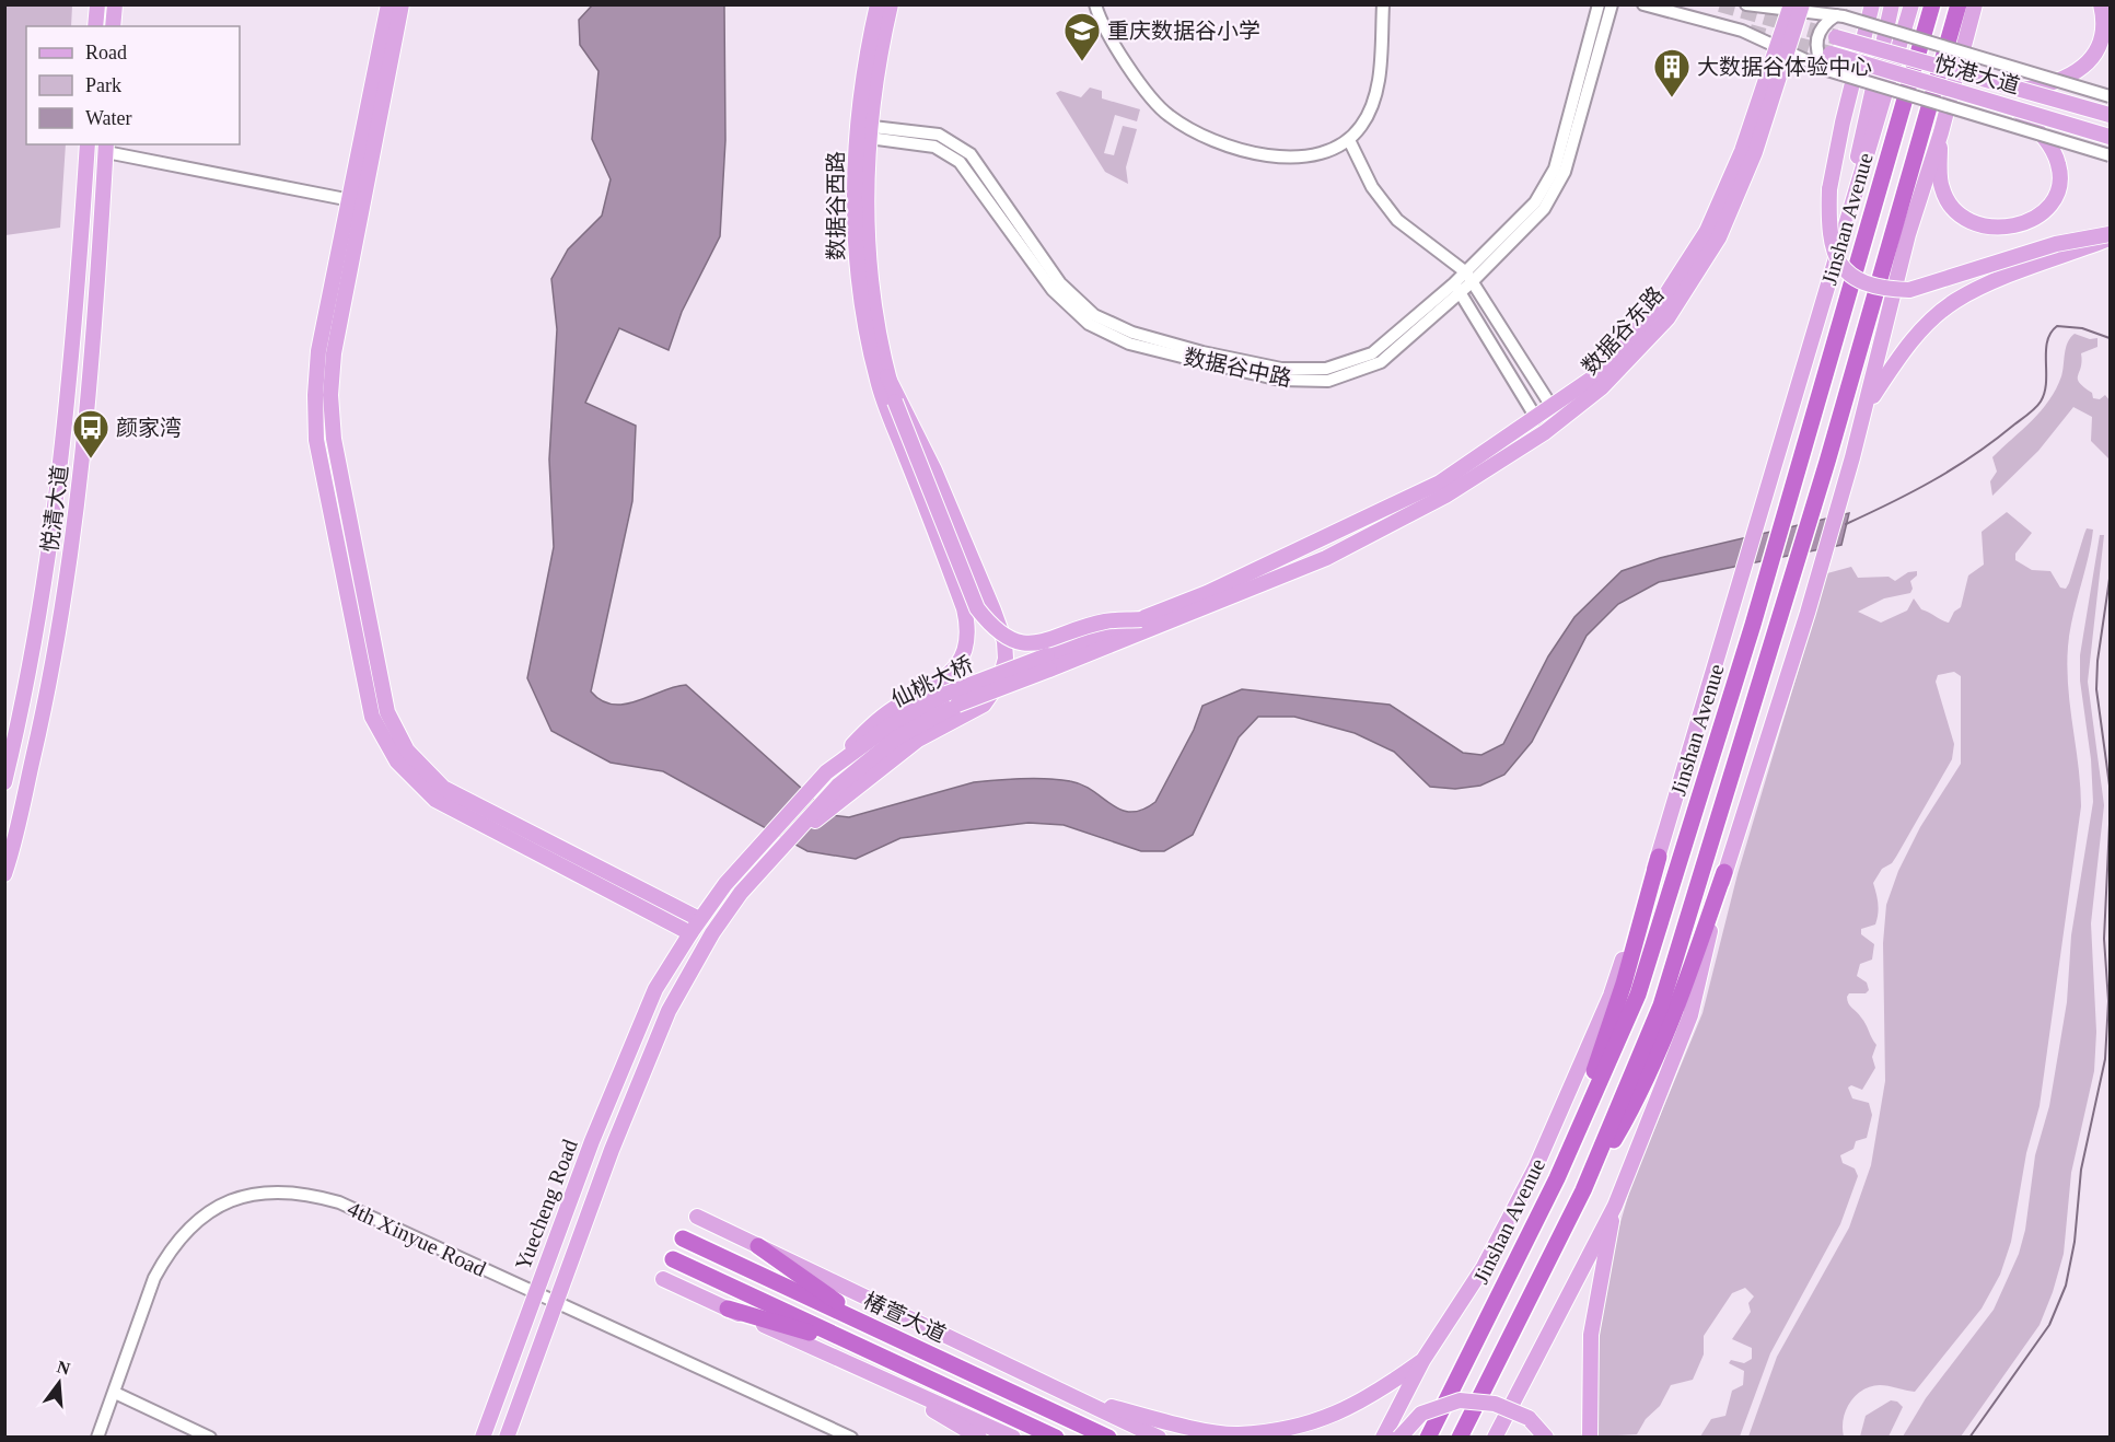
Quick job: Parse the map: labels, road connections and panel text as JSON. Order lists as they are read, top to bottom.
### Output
{
  "streets": {
    "highway": ["Jinshan Avenue", "椿萱大道"],
    "main road": [
      "悦港大道",
      "数据谷西路",
      "数据谷东路",
      "悦清大道",
      "仙桃大桥",
      "Yuecheng Road"
    ],
    "street": ["数据谷中路", "4th Xinyue Road"]
  },
  "crossings": [
    ["数据谷西路", "数据谷中路"],
    ["数据谷东路", "仙桃大桥"],
    ["仙桃大桥", "Yuecheng Road"],
    ["Yuecheng Road", "4th Xinyue Road"]
  ],
  "places": {
    "school or university": ["重庆数据谷小学"],
    "building": ["大数据谷体验中心"],
    "bus stop": ["颜家湾"]
  },
  "legend": ["Road", "Park", "Water"],
  "north": "top"
}
